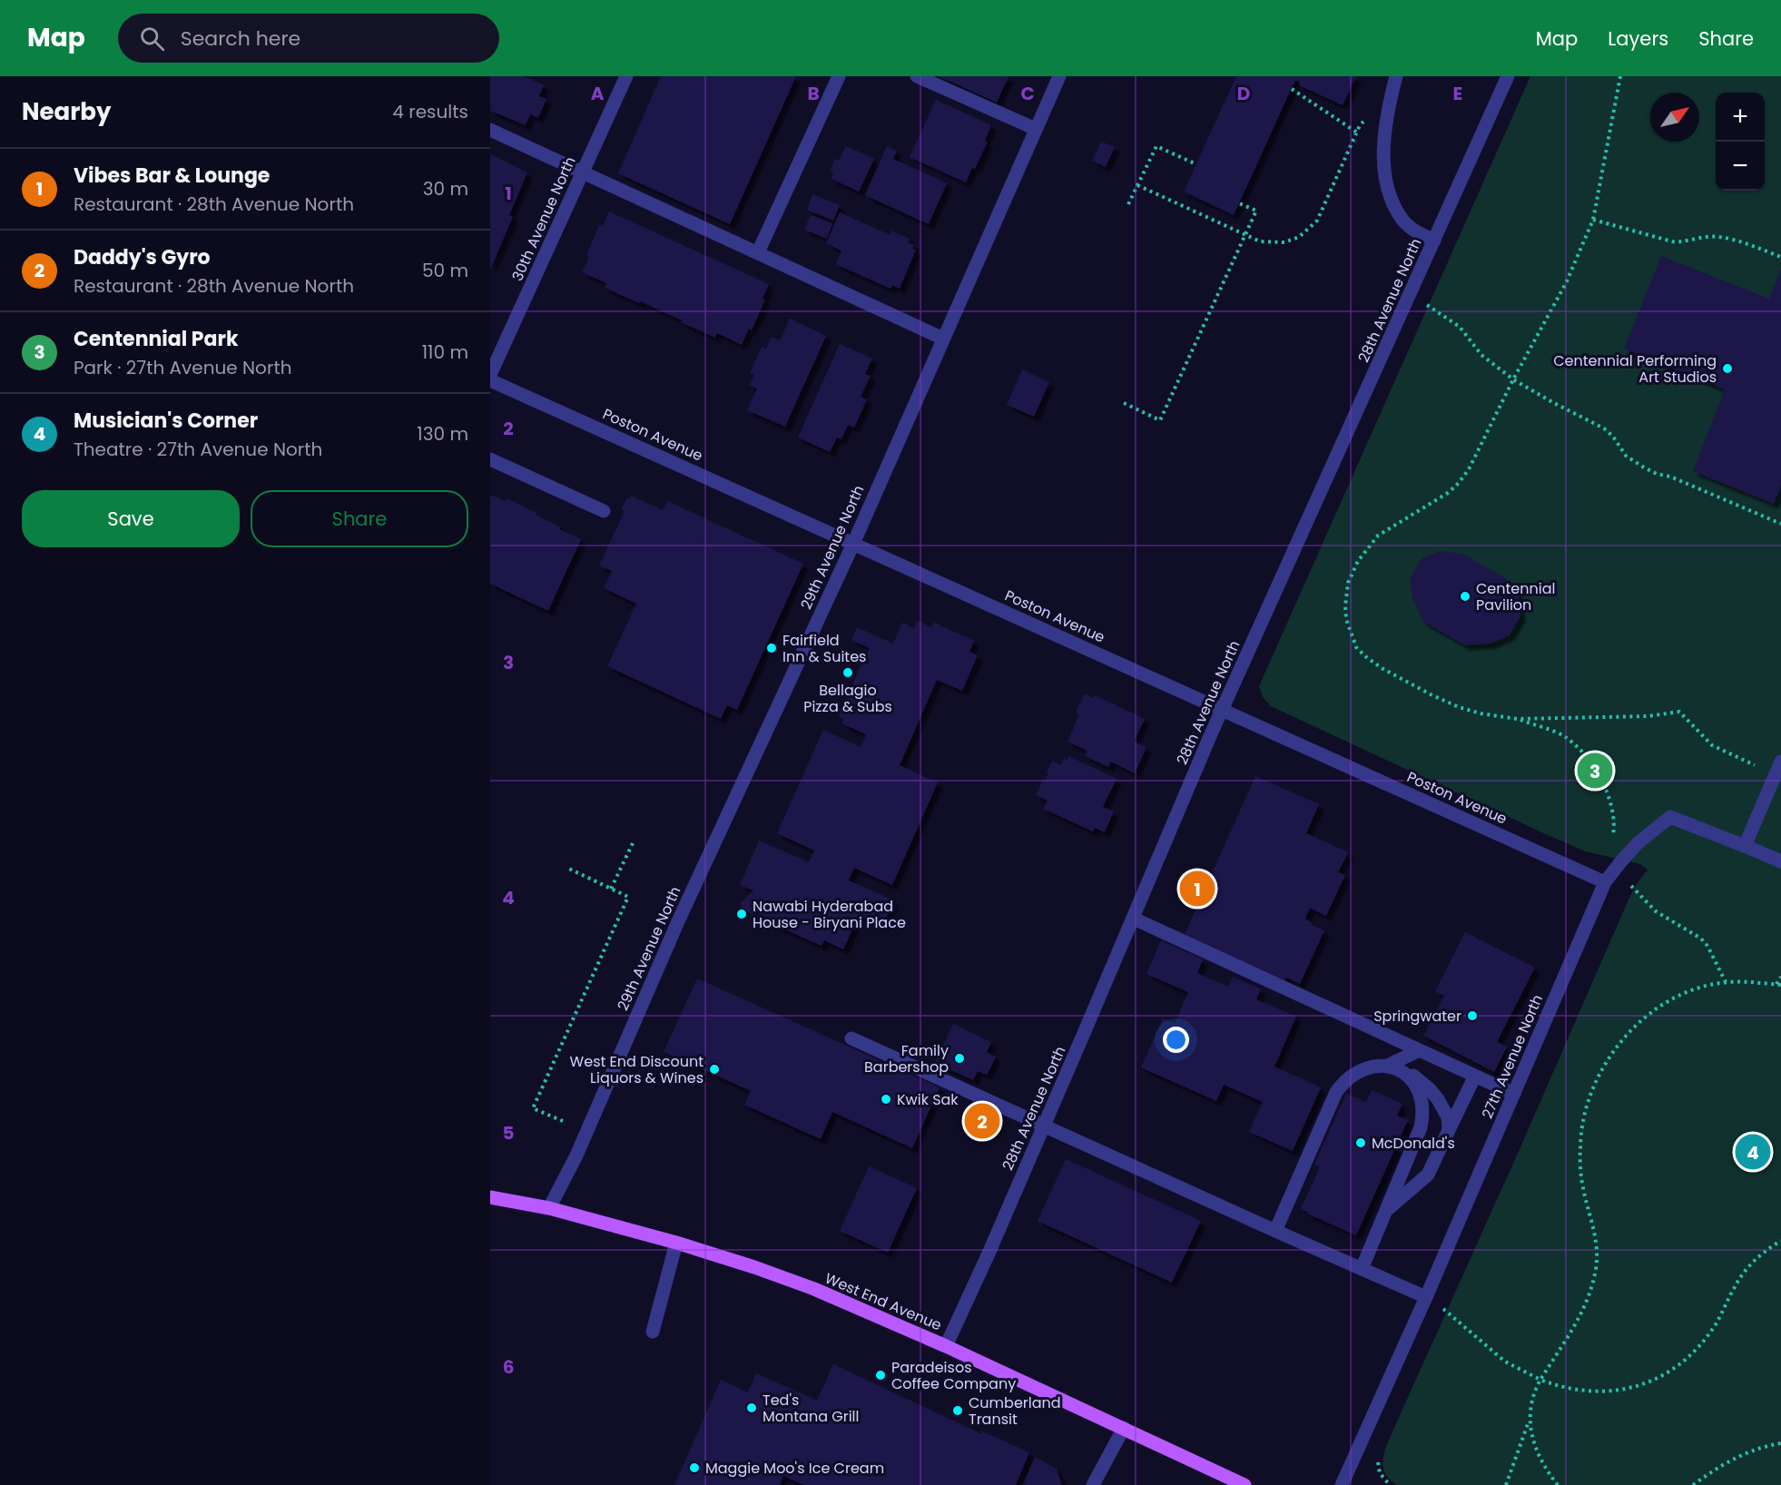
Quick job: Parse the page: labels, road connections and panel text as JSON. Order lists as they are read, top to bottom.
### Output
{
  "streets": {
    "main road": ["West End Avenue"],
    "street": [
      "30th Avenue North",
      "28th Avenue North",
      "Poston Avenue",
      "29th Avenue North",
      "27th Avenue North"
    ]
  },
  "crossings": [
    ["28th Avenue North", "Poston Avenue"],
    ["28th Avenue North", "West End Avenue"],
    ["Poston Avenue", "29th Avenue North"],
    ["Poston Avenue", "27th Avenue North"],
    ["29th Avenue North", "West End Avenue"]
  ],
  "places": [
    "Centennial Performing Art Studios",
    "Centennial Pavilion",
    "Fairfield Inn & Suites",
    "Bellagio Pizza & Subs",
    "Nawabi Hyderabad House - Biryani Place",
    "Springwater",
    "Family Barbershop",
    "West End Discount Liquors & Wines",
    "Kwik Sak",
    "McDonald's",
    "Paradeisos Coffee Company",
    "Ted's Montana Grill",
    "Cumberland Transit",
    "Maggie Moo's Ice Cream"
  ],
  "north": "top right",
  "page": {
    "header": "Map",
    "search": "Search here",
    "nav": ["Map", "Layers", "Share"],
    "heading": ["Nearby", "4 results"],
    "map_buttons": ["+", "−"],
    "list": [
      {
        "mark": "1",
        "name": "Vibes Bar & Lounge",
        "note": "Restaurant · 28th Avenue North",
        "value": "30 m"
      },
      {
        "mark": "2",
        "name": "Daddy's Gyro",
        "note": "Restaurant · 28th Avenue North",
        "value": "50 m"
      },
      {
        "mark": "3",
        "name": "Centennial Park",
        "note": "Park · 27th Avenue North",
        "value": "110 m"
      },
      {
        "mark": "4",
        "name": "Musician's Corner",
        "note": "Theatre · 27th Avenue North",
        "value": "130 m"
      }
    ],
    "buttons": ["Save", "Share"],
    "pins": [
      "3",
      "1",
      "2",
      "4"
    ]
  },
  "grid": {
    "columns": [
      "A",
      "B",
      "C",
      "D",
      "E"
    ],
    "rows": [
      "1",
      "2",
      "3",
      "4",
      "5",
      "6"
    ]
  }
}
